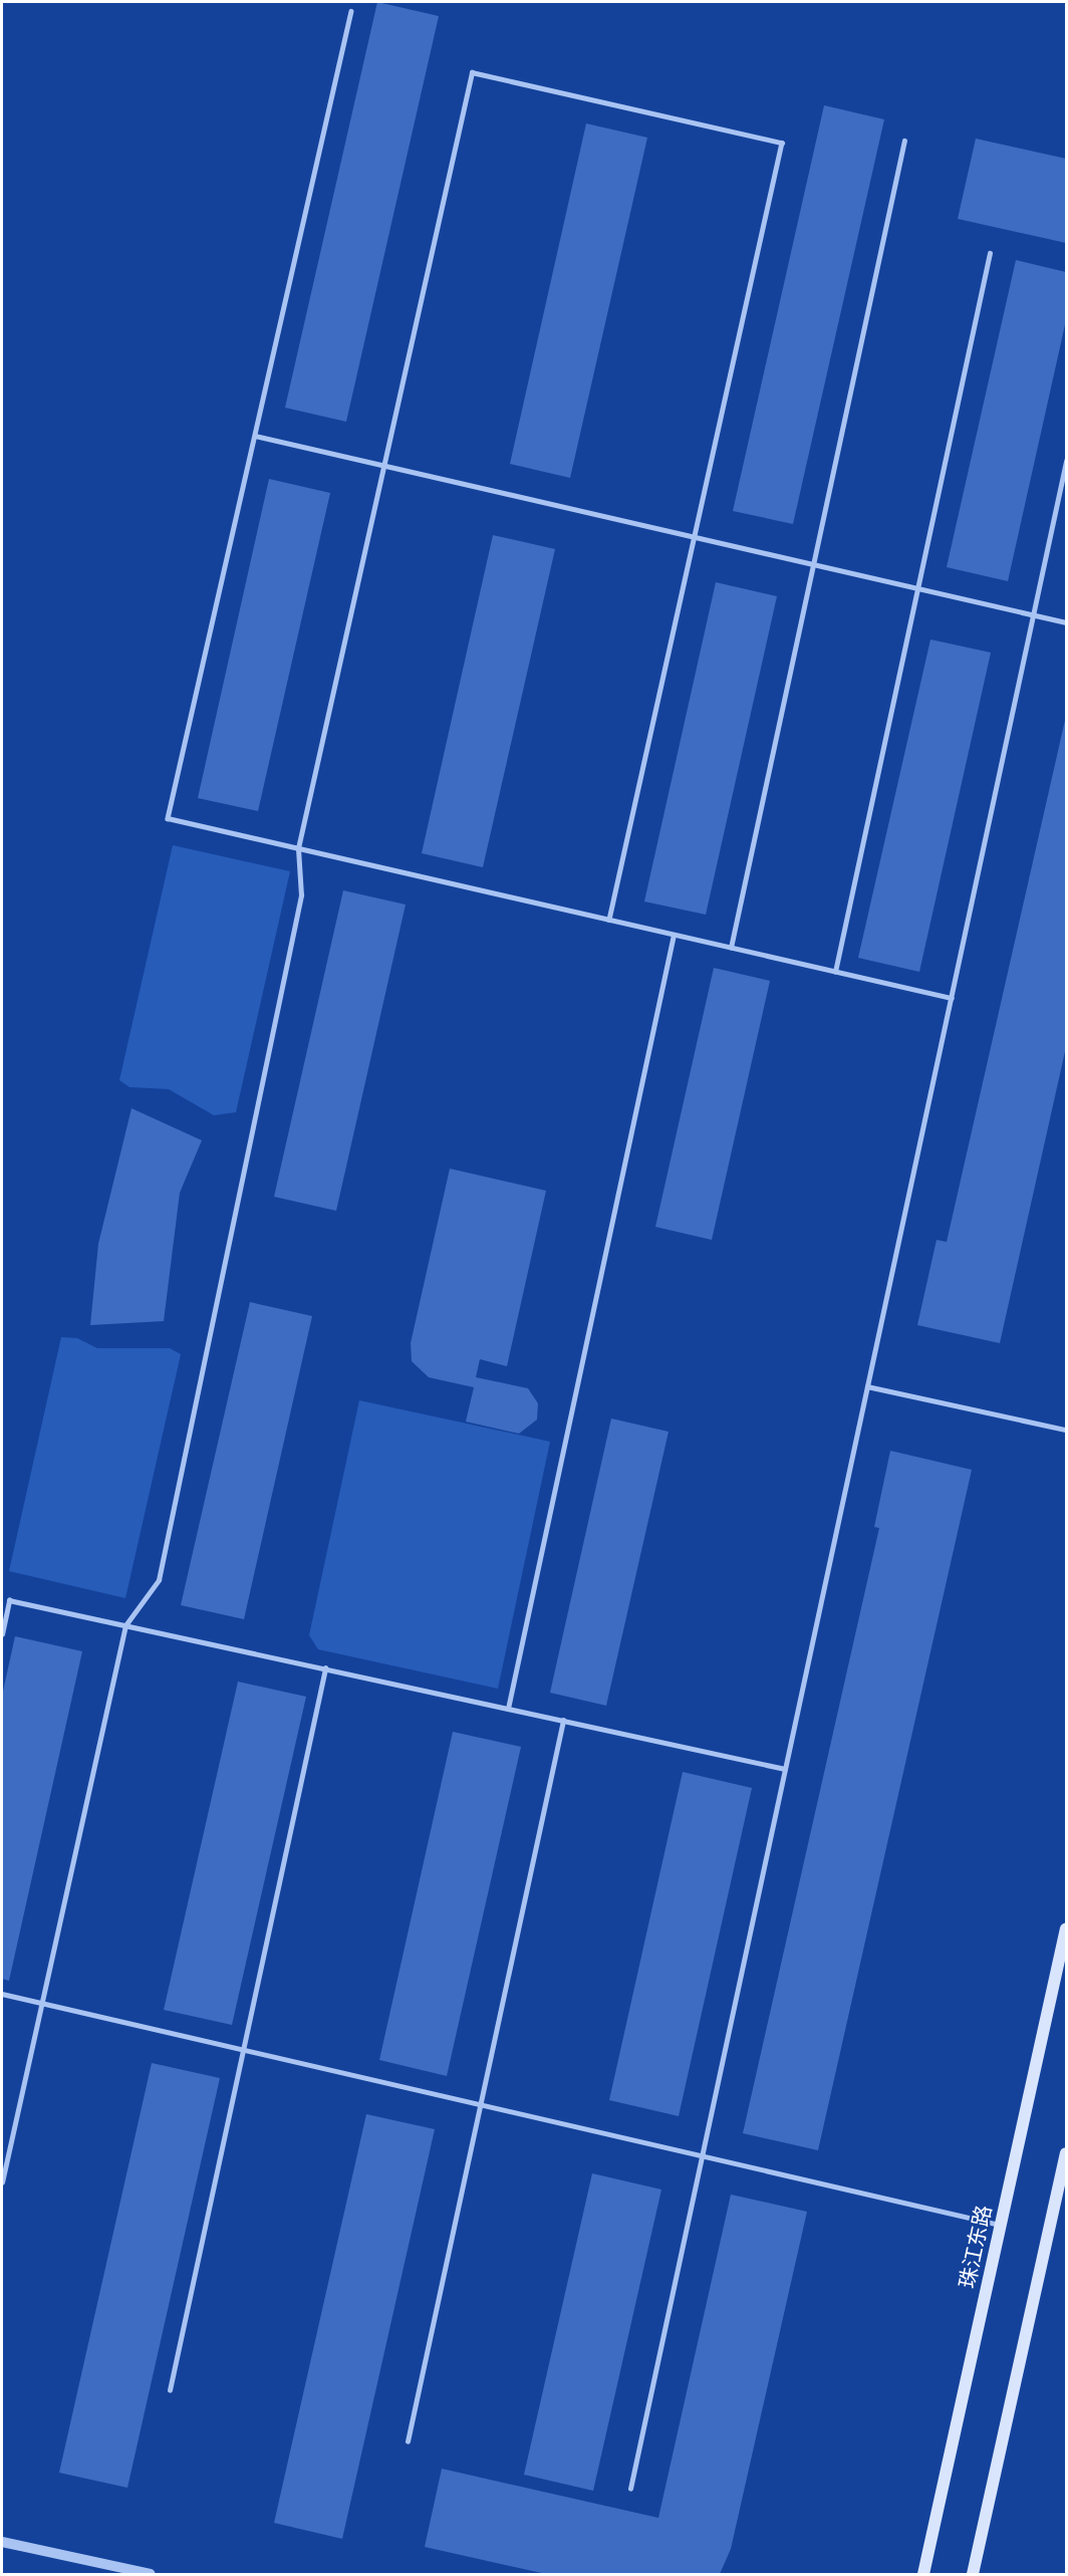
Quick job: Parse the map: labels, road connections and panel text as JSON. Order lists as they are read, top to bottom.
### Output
{
  "streets": {
    "main road": ["珠江东路"]
  }
}
